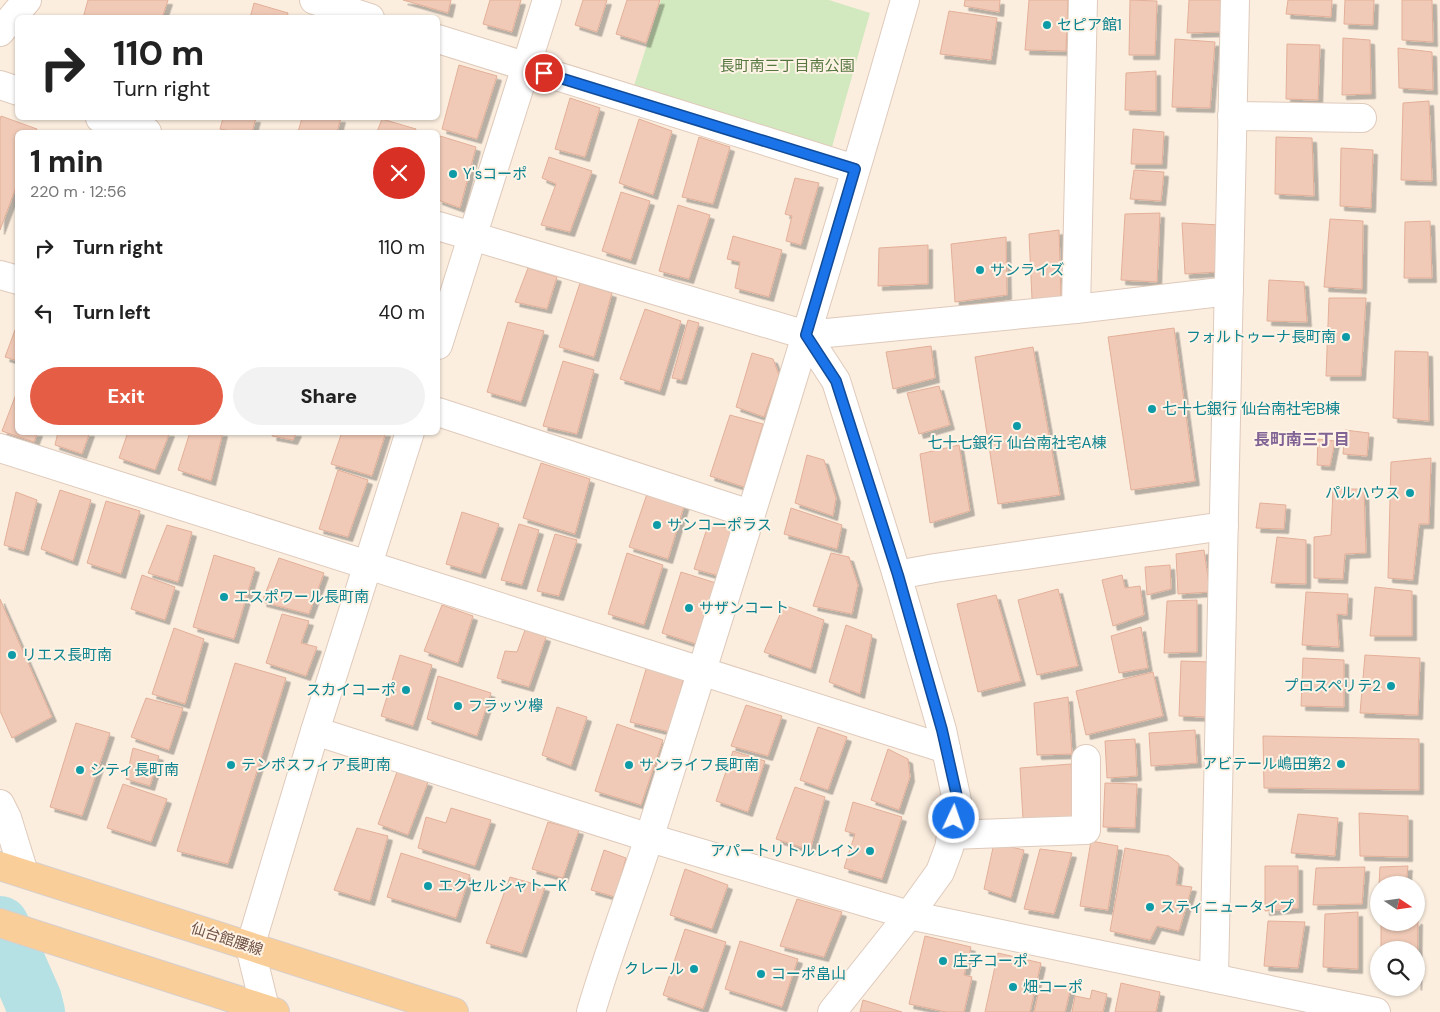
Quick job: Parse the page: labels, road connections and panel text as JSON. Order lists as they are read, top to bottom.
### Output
{
  "streets": {
    "main road": ["仙台館腰線"]
  },
  "districts": ["長町南三丁目"],
  "parks": ["長町南三丁目南公園"],
  "places": [
    "セピア館1",
    "Y'sコーポ",
    "サンライズ",
    "フォルトゥーナ長町南",
    "七十七銀行 仙台南社宅B棟",
    "七十七銀行 仙台南社宅A棟",
    "パルハウス",
    "サンコーポラス",
    "エスポワール長町南",
    "サザンコート",
    "リエス長町南",
    "プロスペリテ2",
    "スカイコーポ",
    "フラッツ欅",
    "アビテール嶋田第2",
    "テンポスフィア長町南",
    "サンライフ長町南",
    "シティ長町南",
    "アパートリトルレイン",
    "エクセルシャトーK",
    "スティニュータイプ",
    "庄子コーポ",
    "クレール",
    "コーポ畠山",
    "畑コーポ"
  ],
  "north": "right",
  "page": {
    "turn": ["110 m", "Turn right"],
    "heading": ["1 min", "220 m · 12:56"],
    "list": [
      {
        "name": "Turn right",
        "value": "110 m"
      },
      {
        "name": "Turn left",
        "value": "40 m"
      }
    ],
    "buttons": ["Exit", "Share"]
  }
}
